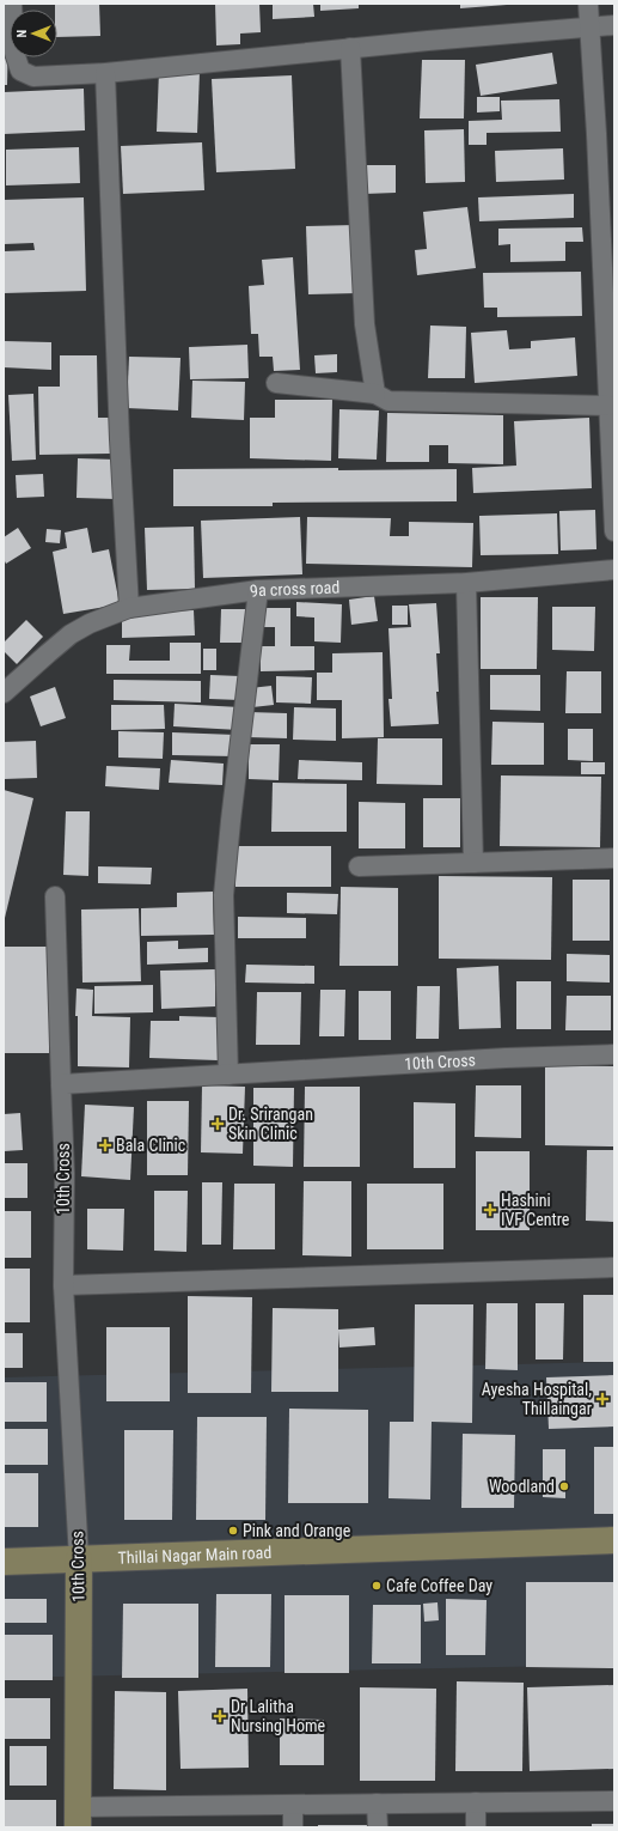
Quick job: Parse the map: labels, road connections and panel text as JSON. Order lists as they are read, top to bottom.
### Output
{
  "streets": {
    "street": ["9a cross road", "10th Cross", "Thillai Nagar Main road"]
  },
  "crossings": [
    ["10th Cross", "Thillai Nagar Main road"]
  ],
  "places": {
    "health": [
      "Dr. Srirangan Skin Clinic",
      "Bala Clinic",
      "Hashini IVF Centre",
      "Ayesha Hospital, Thillaingar",
      "Dr Lalitha Nursing Home"
    ],
    "other": ["Woodland", "Pink and Orange", "Cafe Coffee Day"]
  },
  "north": "left"
}
